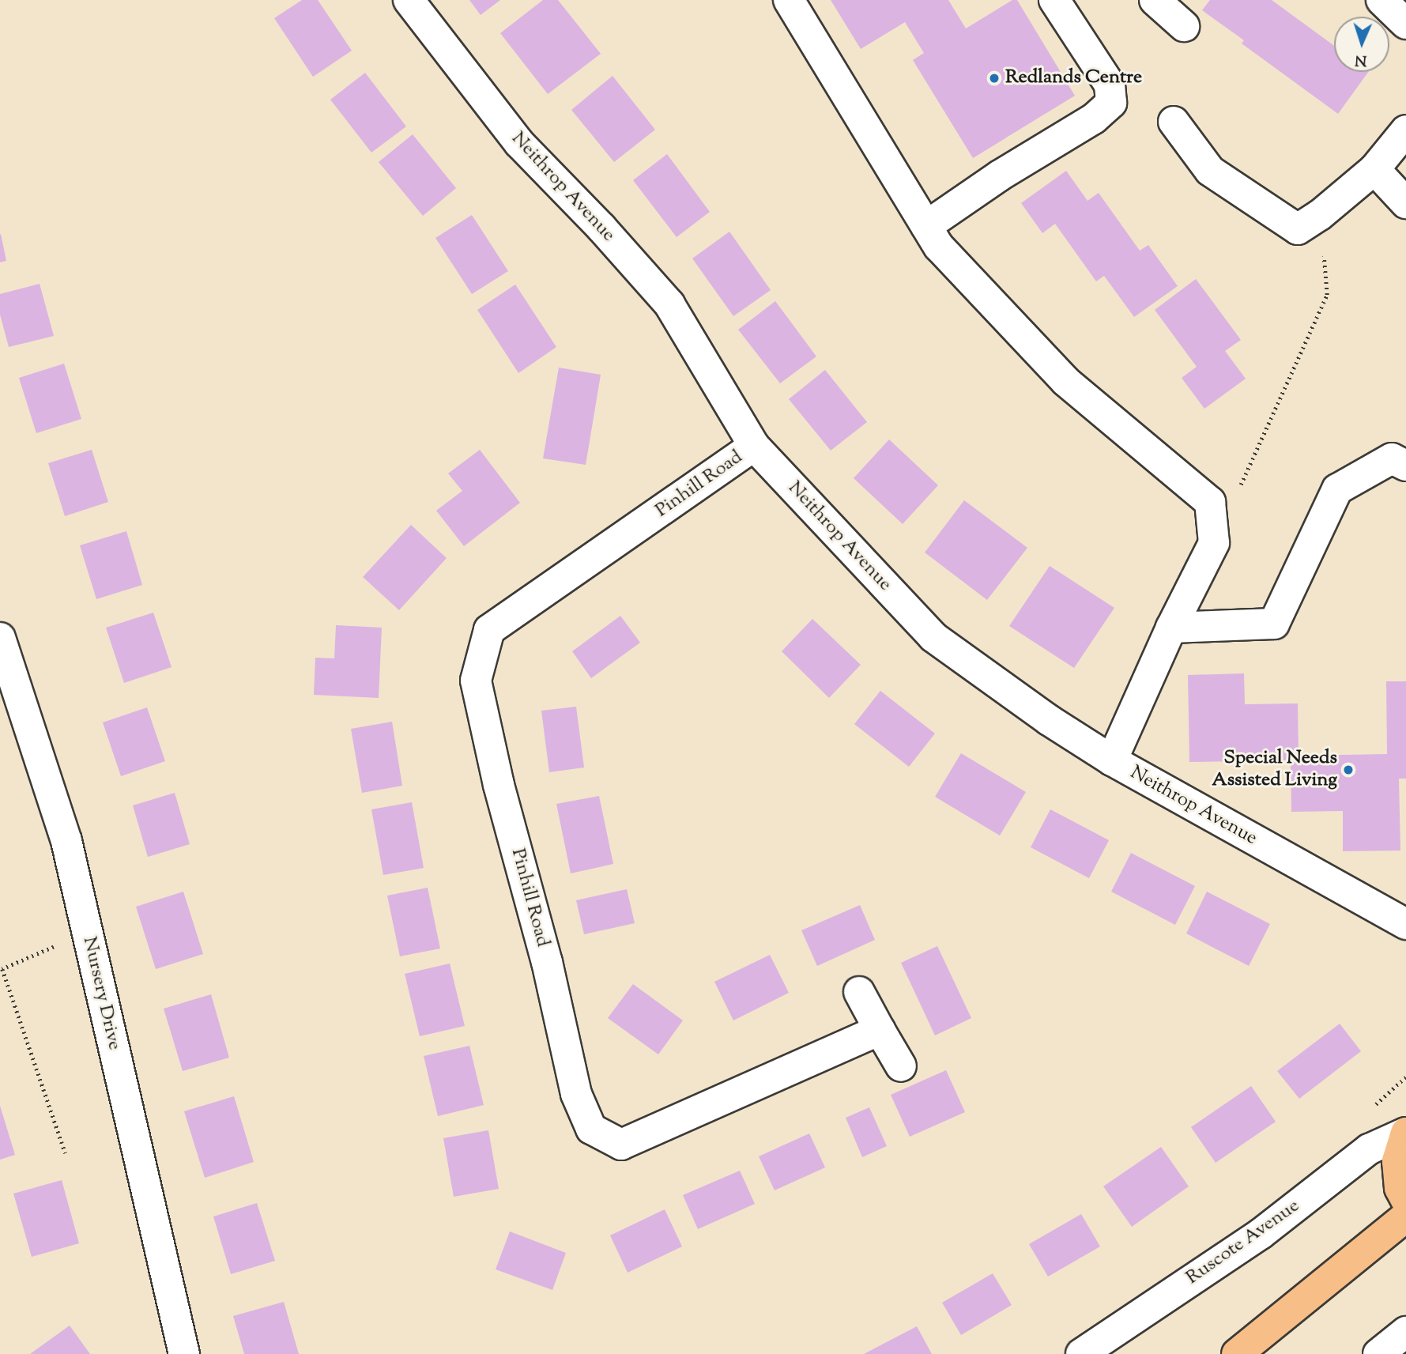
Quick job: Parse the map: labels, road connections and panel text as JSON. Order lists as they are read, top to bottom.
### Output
{
  "streets": {
    "main road": ["Ruscote Avenue"],
    "street": ["Neithrop Avenue", "Pinhill Road", "Nursery Drive"]
  },
  "crossings": [
    ["Neithrop Avenue", "Pinhill Road"]
  ],
  "places": ["Redlands Centre", "Special Needs Assisted Living"],
  "north": "bottom"
}
